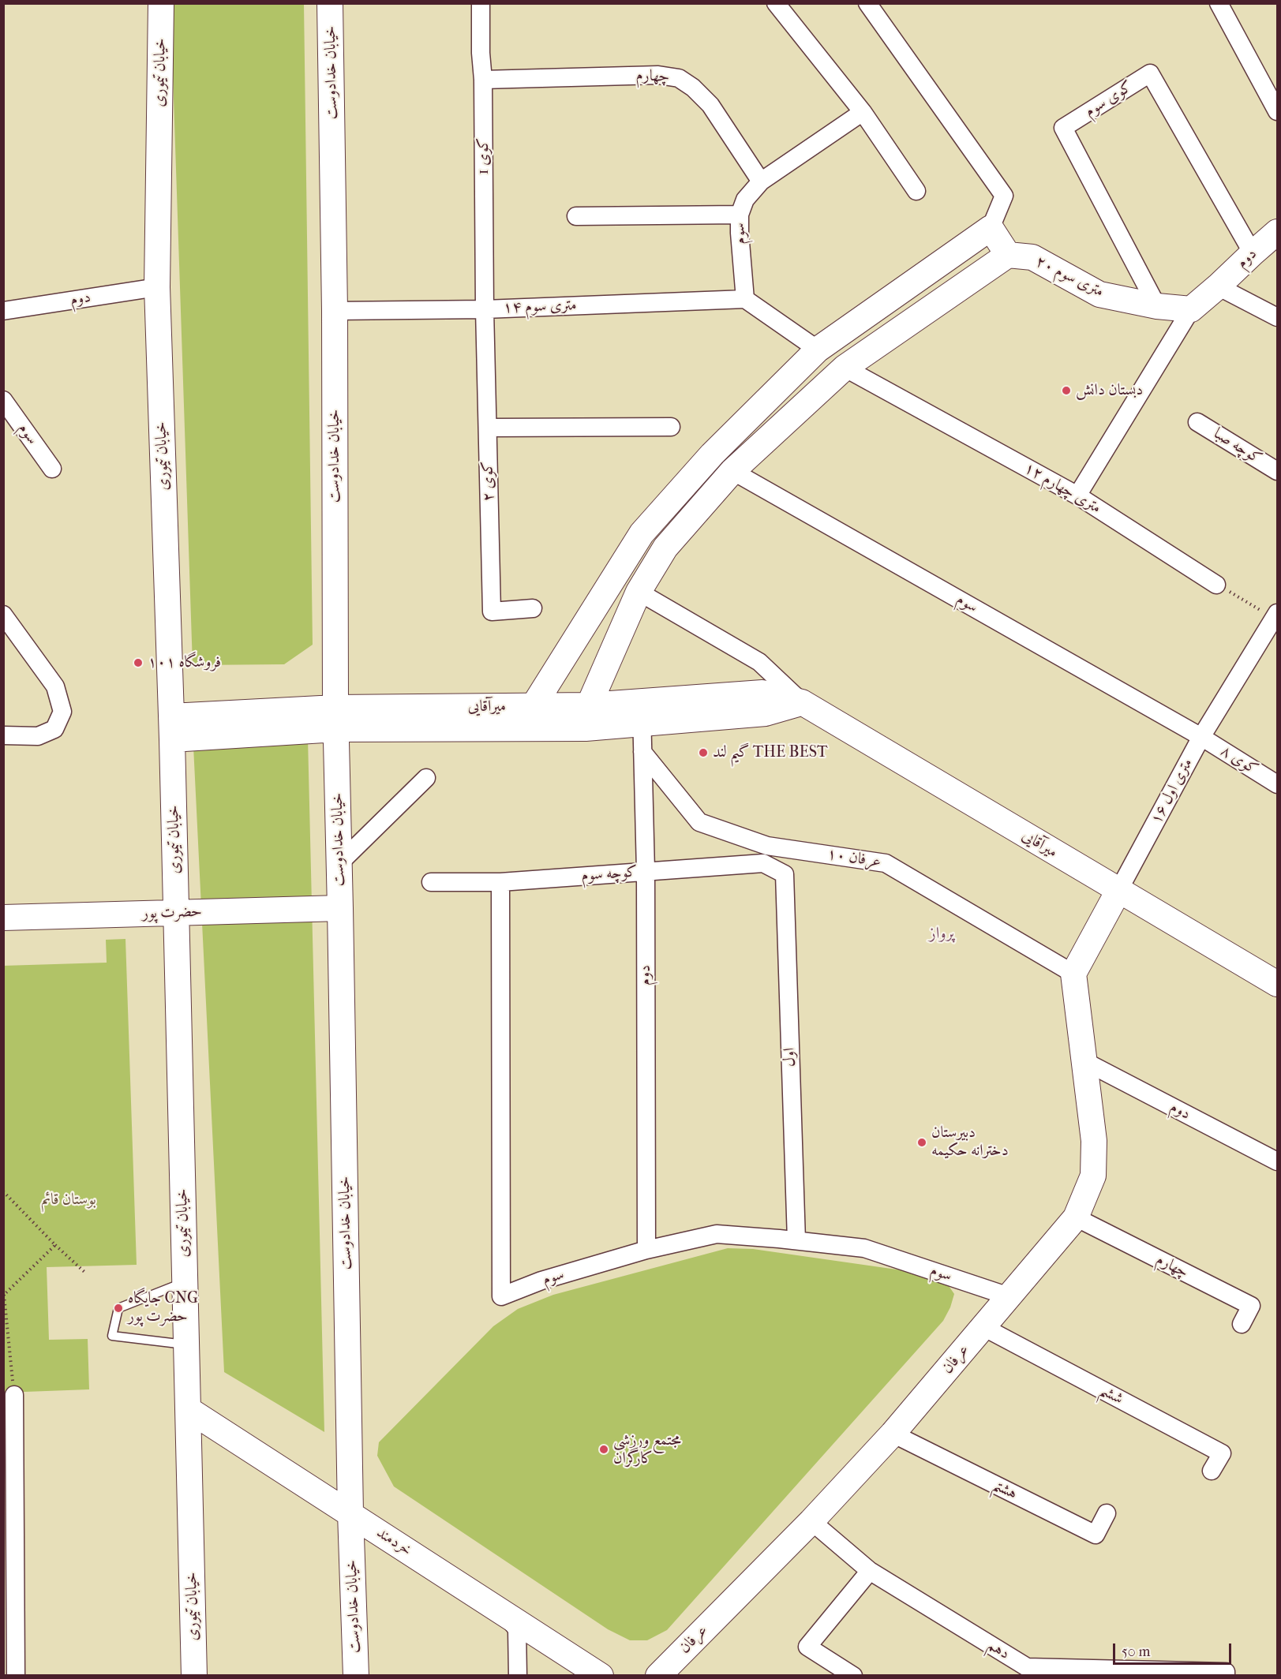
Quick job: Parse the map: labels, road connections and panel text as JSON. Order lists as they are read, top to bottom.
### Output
{
  "streets": {
    "street": [
      "خیابان تیموری",
      "خیابان خدادوست",
      "چهارم",
      "کوی سوم",
      "کوی 1",
      "سوم",
      "دوم",
      "۲۰ متری سوم",
      "۱۴ متری سوم",
      "کوچه صبا",
      "کوی ۲",
      "۱۲ متری چهارم",
      "میرآقایی",
      "کوی ۸",
      "۱۶ متری اول",
      "عرفان ۱۰",
      "کوچه سوم",
      "حضرت پور",
      "اول",
      "عرفان",
      "ششم",
      "هشتم",
      "خردمند",
      "دهم"
    ]
  },
  "crossings": [
    ["خیابان تیموری", "دوم"],
    ["خیابان تیموری", "میرآقایی"],
    ["خیابان تیموری", "حضرت پور"],
    ["خیابان تیموری", "خردمند"],
    ["خیابان خدادوست", "۱۴ متری سوم"],
    ["خیابان خدادوست", "میرآقایی"],
    ["خیابان خدادوست", "حضرت پور"],
    ["خیابان خدادوست", "خردمند"],
    ["چهارم", "کوی 1"],
    ["چهارم", "عرفان"],
    ["کوی سوم", "دوم"],
    ["کوی سوم", "۲۰ متری سوم"],
    ["کوی 1", "۱۴ متری سوم"],
    ["کوی 1", "کوی ۲"],
    ["سوم", "دوم"],
    ["سوم", "۱۴ متری سوم"],
    ["سوم", "کوی ۸"],
    ["سوم", "۱۶ متری اول"],
    ["سوم", "کوچه سوم"],
    ["سوم", "اول"],
    ["سوم", "عرفان"],
    ["دوم", "۲۰ متری سوم"],
    ["دوم", "میرآقایی"],
    ["دوم", "عرفان ۱۰"],
    ["دوم", "کوچه سوم"],
    ["دوم", "عرفان"],
    ["۱۴ متری سوم", "کوی ۲"],
    ["میرآقایی", "۱۶ متری اول"],
    ["کوی ۸", "۱۶ متری اول"],
    ["۱۶ متری اول", "عرفان ۱۰"],
    ["۱۶ متری اول", "عرفان"],
    ["عرفان ۱۰", "عرفان"],
    ["کوچه سوم", "اول"],
    ["عرفان", "ششم"],
    ["عرفان", "هشتم"],
    ["عرفان", "دهم"]
  ],
  "districts": ["پرواز"],
  "parks": ["بوستان قائم"],
  "places": [
    "دبستان دانش",
    "فروشگاه ۱۰۱",
    "گیم لند THE BEST",
    "دبیرستان دخترانه حکیمه",
    "جایگاه CNG حضرت پور",
    "مجتمع ورزشی کارگران"
  ],
  "scale_bar": "50 m"
}
